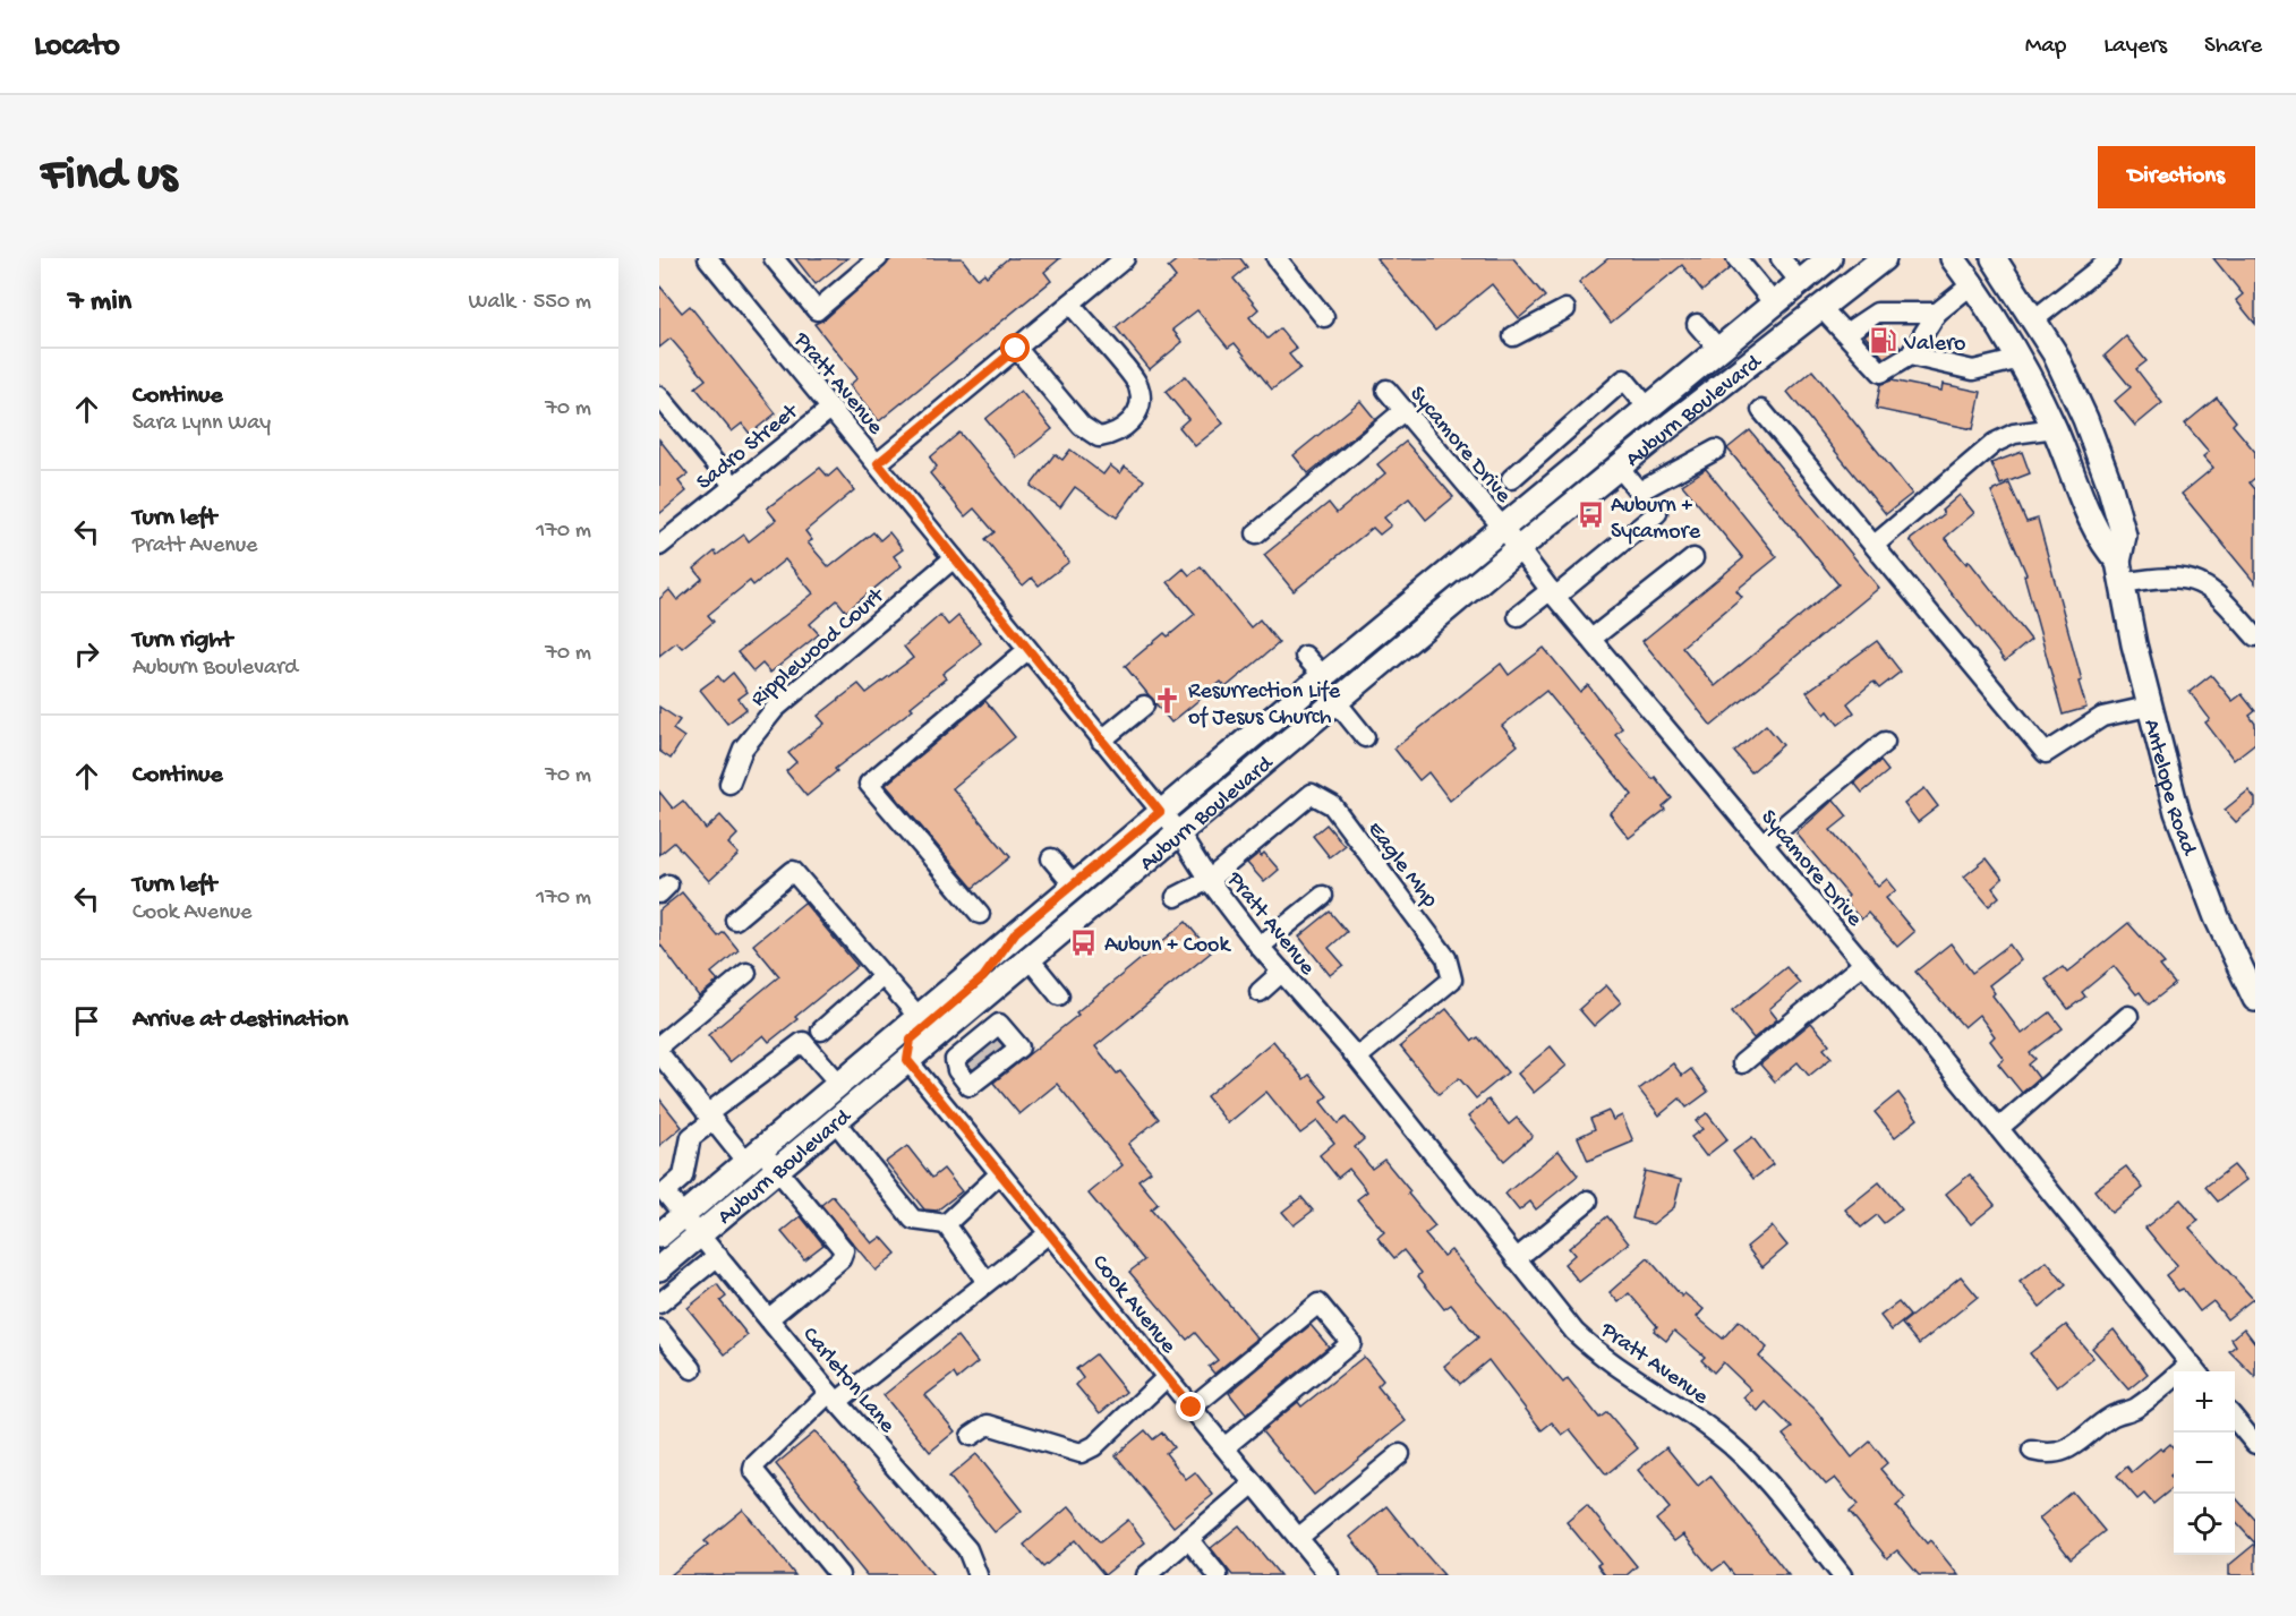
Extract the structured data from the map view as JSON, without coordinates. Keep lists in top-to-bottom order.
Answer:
{
  "streets": {
    "main road": ["Auburn Boulevard", "Antelope Road"],
    "street": [
      "Pratt Avenue",
      "Sycamore Drive",
      "Sadro Street",
      "Ripplewood Court",
      "Eagle Mhp",
      "Cook Avenue",
      "Carleton Lane"
    ]
  },
  "crossings": [
    ["Pratt Avenue", "Auburn Boulevard"],
    ["Pratt Avenue", "Sadro Street"],
    ["Pratt Avenue", "Ripplewood Court"],
    ["Pratt Avenue", "Eagle Mhp"],
    ["Auburn Boulevard", "Sycamore Drive"],
    ["Auburn Boulevard", "Cook Avenue"],
    ["Auburn Boulevard", "Carleton Lane"]
  ],
  "places": {
    "fuel station": ["Valero"],
    "bus stop": ["Auburn + Sycamore", "Aubun + Cook"],
    "church": ["Resurrection Life of Jesus Church"]
  },
  "page": {
    "header": "Locato",
    "nav": ["Map", "Layers", "Share"],
    "buttons": "Directions",
    "title": "Find us",
    "heading": ["7 min", "Walk · 550 m"],
    "list": [
      ["Continue", "Sara Lynn Way", "70 m"],
      ["Turn left", "Pratt Avenue", "170 m"],
      ["Turn right", "Auburn Boulevard", "70 m"],
      ["Continue", "70 m"],
      ["Turn left", "Cook Avenue", "170 m"],
      "Arrive at destination"
    ],
    "map_buttons": ["+", "−"]
  }
}
